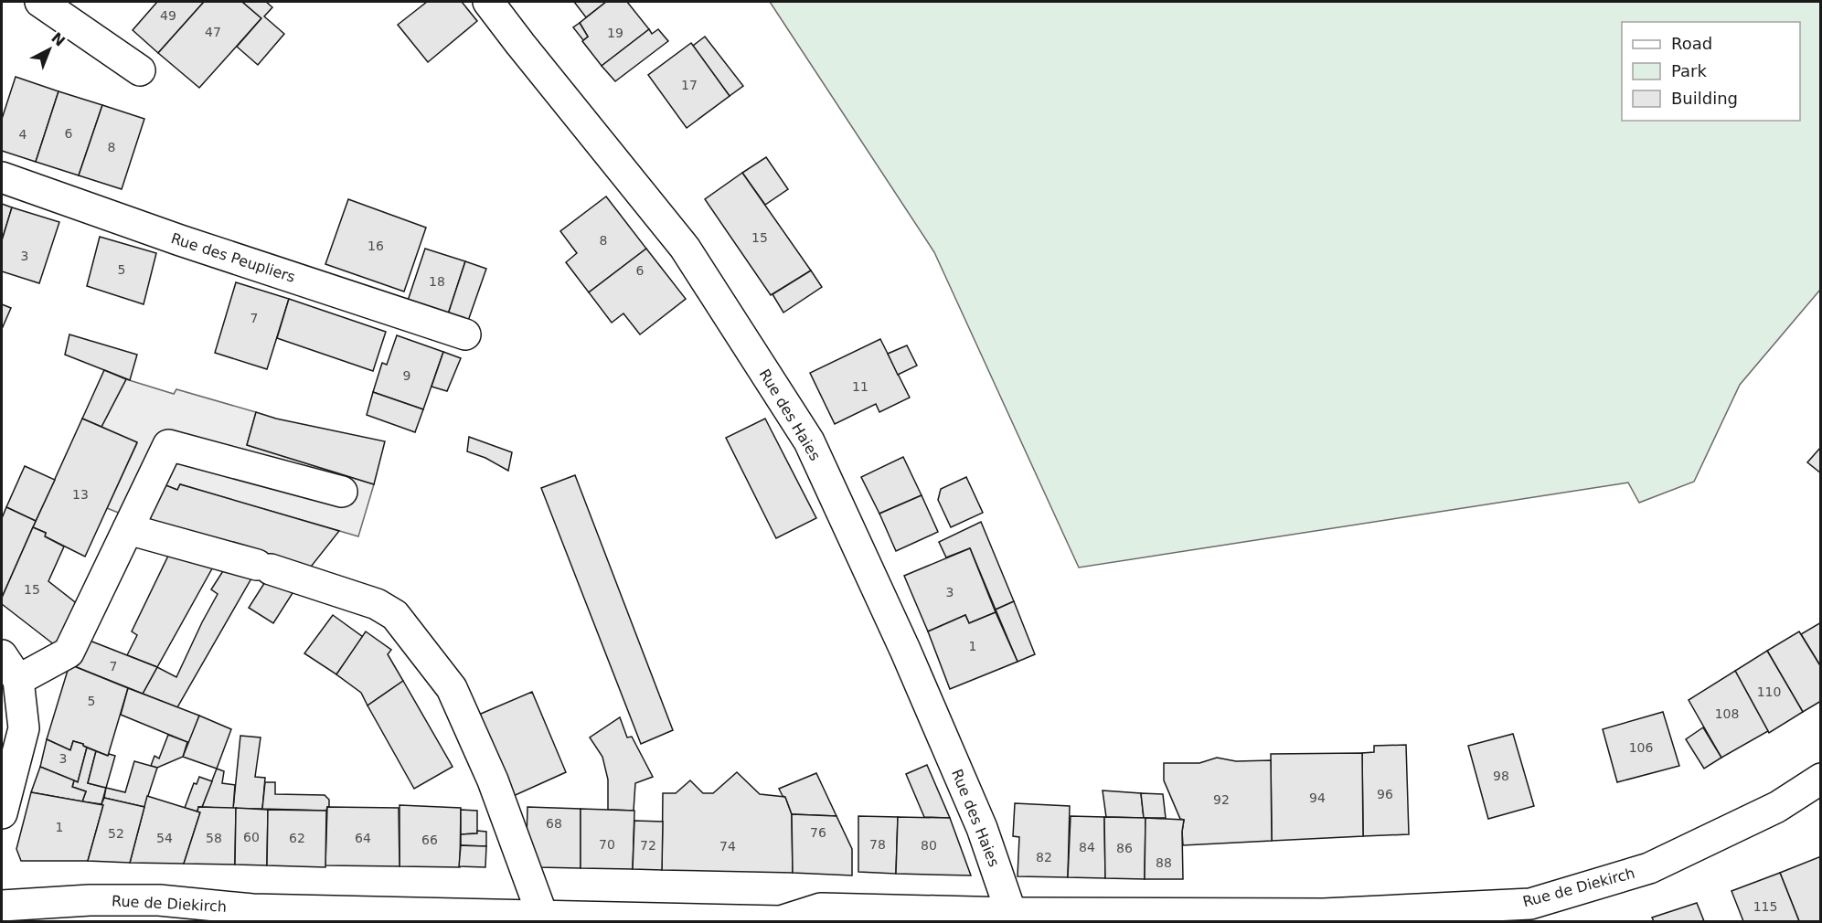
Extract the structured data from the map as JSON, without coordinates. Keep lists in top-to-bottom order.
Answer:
{
  "streets": {
    "street": ["Rue des Peupliers", "Rue des Haies", "Rue de Diekirch"]
  },
  "crossings": [
    ["Rue des Haies", "Rue de Diekirch"]
  ],
  "house_numbers": [
    "49",
    "47",
    "19",
    "17",
    "6",
    "4",
    "8",
    "15",
    "8",
    "16",
    "3",
    "5",
    "6",
    "18",
    "7",
    "9",
    "11",
    "13",
    "15",
    "3",
    "1",
    "7",
    "110",
    "5",
    "108",
    "106",
    "3",
    "98",
    "96",
    "94",
    "92",
    "68",
    "1",
    "76",
    "52",
    "60",
    "54",
    "58",
    "62",
    "64",
    "66",
    "70",
    "78",
    "72",
    "80",
    "74",
    "84",
    "86",
    "82",
    "88",
    "115"
  ],
  "legend": ["Road", "Park", "Building"],
  "north": "top right"
}
